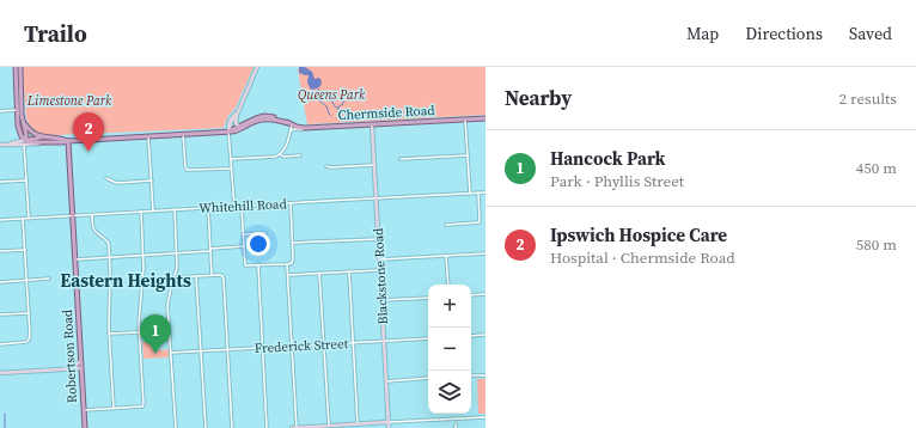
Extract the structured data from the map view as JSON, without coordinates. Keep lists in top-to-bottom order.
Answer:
{
  "streets": {
    "main road": ["Chermside Road", "Blackstone Road", "Robertson Road"],
    "street": ["Whitehill Road", "Frederick Street"]
  },
  "crossings": [
    ["Chermside Road", "Blackstone Road"],
    ["Chermside Road", "Robertson Road"],
    ["Whitehill Road", "Blackstone Road"],
    ["Whitehill Road", "Robertson Road"],
    ["Blackstone Road", "Frederick Street"]
  ],
  "districts": ["Eastern Heights"],
  "parks": ["Queens Park", "Limestone Park"],
  "page": {
    "header": "Trailo",
    "nav": ["Map", "Directions", "Saved"],
    "heading": ["Nearby", "2 results"],
    "pins": ["2", "1"],
    "list": [
      {
        "mark": "1",
        "name": "Hancock Park",
        "note": "Park · Phyllis Street",
        "value": "450 m"
      },
      {
        "mark": "2",
        "name": "Ipswich Hospice Care",
        "note": "Hospital · Chermside Road",
        "value": "580 m"
      }
    ],
    "map_buttons": ["+", "−"]
  }
}
